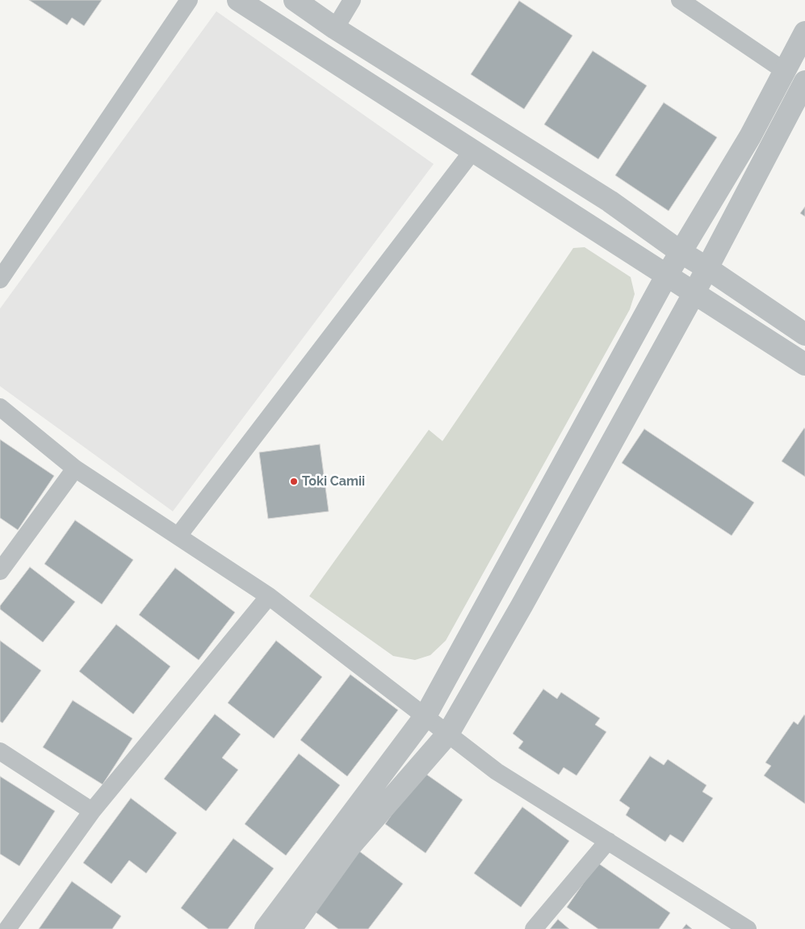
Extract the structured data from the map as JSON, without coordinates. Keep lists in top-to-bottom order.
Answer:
{
  "places": ["Toki Camii"]
}
